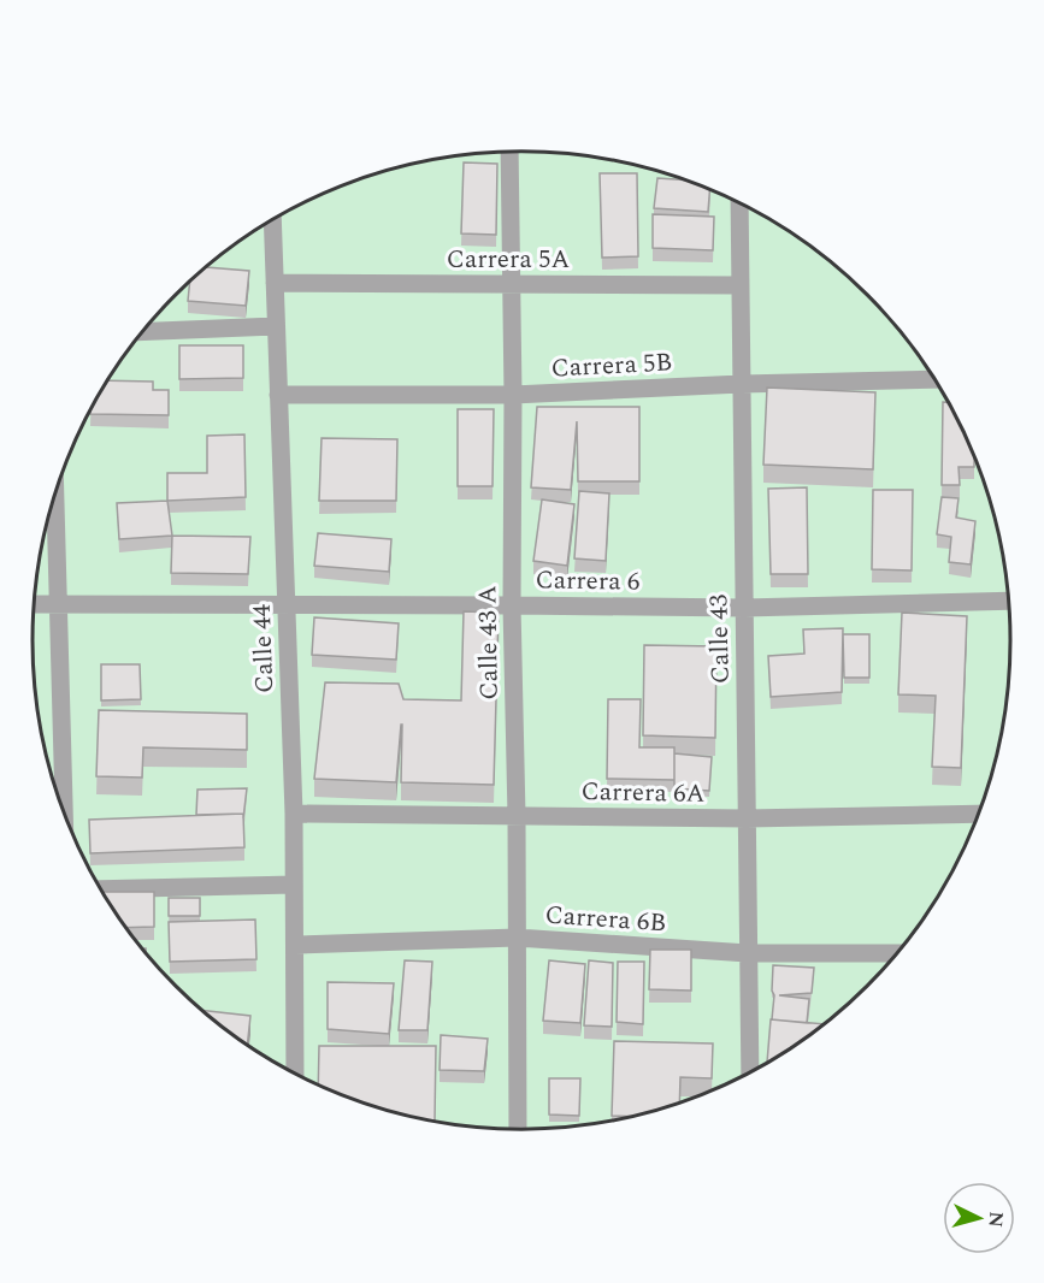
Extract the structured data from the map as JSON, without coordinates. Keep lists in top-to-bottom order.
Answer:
{
  "streets": {
    "street": [
      "Carrera 5A",
      "Carrera 5B",
      "Carrera 6",
      "Calle 43",
      "Calle 43 A",
      "Calle 44",
      "Carrera 6A",
      "Carrera 6B"
    ]
  },
  "crossings": [
    ["Carrera 5A", "Calle 43"],
    ["Carrera 5A", "Calle 43 A"],
    ["Carrera 5A", "Calle 44"],
    ["Carrera 5B", "Calle 43"],
    ["Carrera 5B", "Calle 43 A"],
    ["Carrera 5B", "Calle 44"],
    ["Carrera 6", "Calle 43"],
    ["Carrera 6", "Calle 43 A"],
    ["Carrera 6", "Calle 44"],
    ["Calle 43", "Carrera 6A"],
    ["Calle 43", "Carrera 6B"],
    ["Calle 43 A", "Carrera 6A"],
    ["Calle 43 A", "Carrera 6B"],
    ["Calle 44", "Carrera 6A"],
    ["Calle 44", "Carrera 6B"]
  ],
  "north": "right"
}
